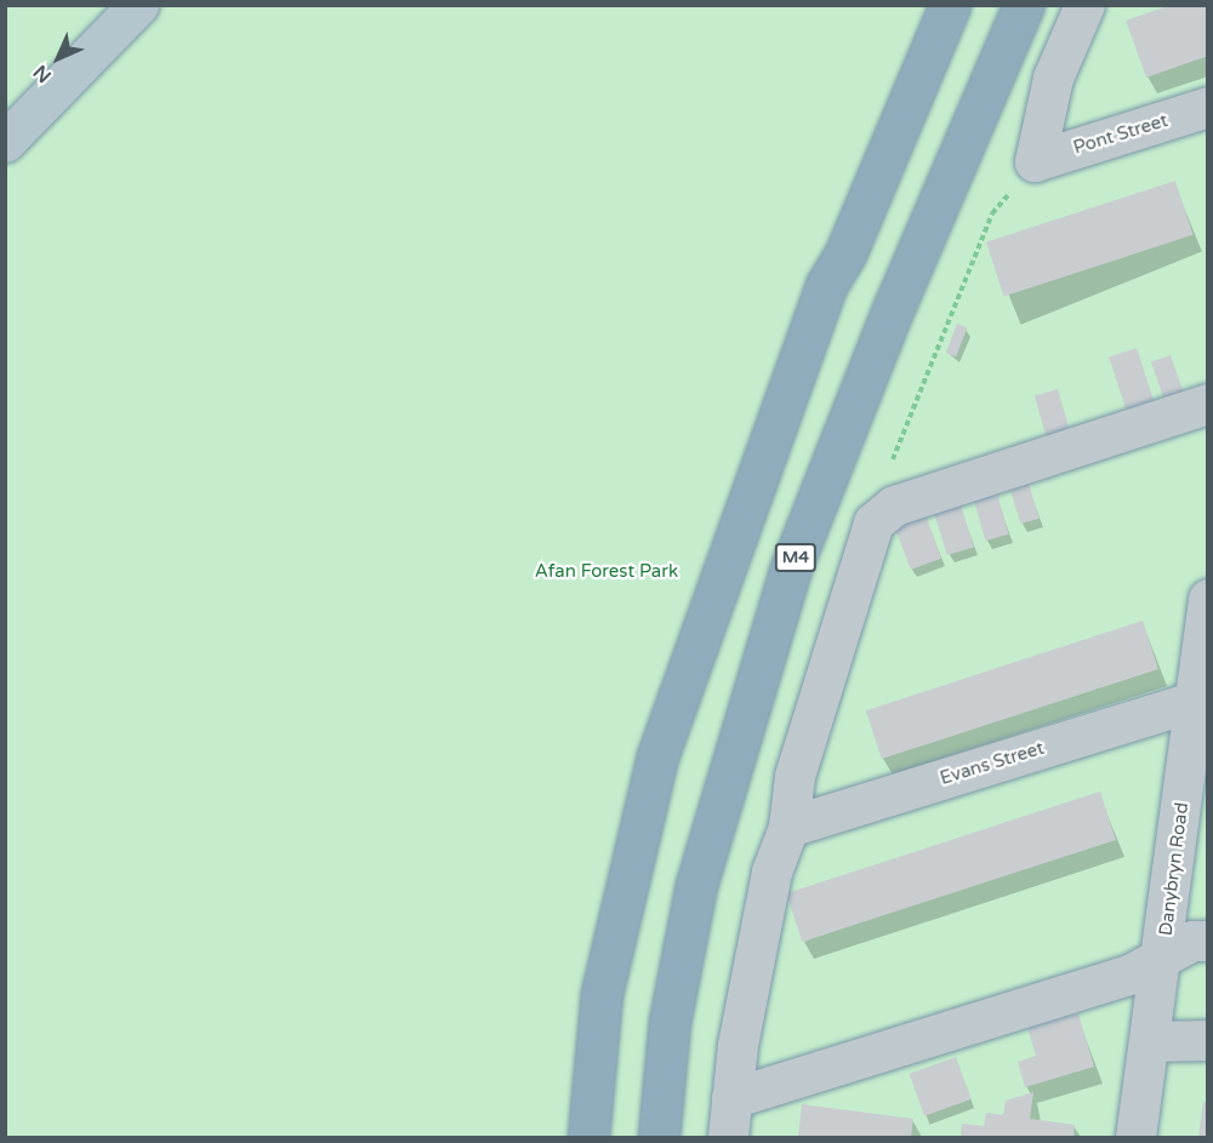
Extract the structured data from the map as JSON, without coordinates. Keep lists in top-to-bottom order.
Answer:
{
  "streets": {
    "highway": ["M4"],
    "street": ["Pont Street", "Evans Street", "Danybryn Road"]
  },
  "crossings": [
    ["Evans Street", "Danybryn Road"]
  ],
  "parks": ["Afan Forest Park"],
  "north": "bottom left"
}
